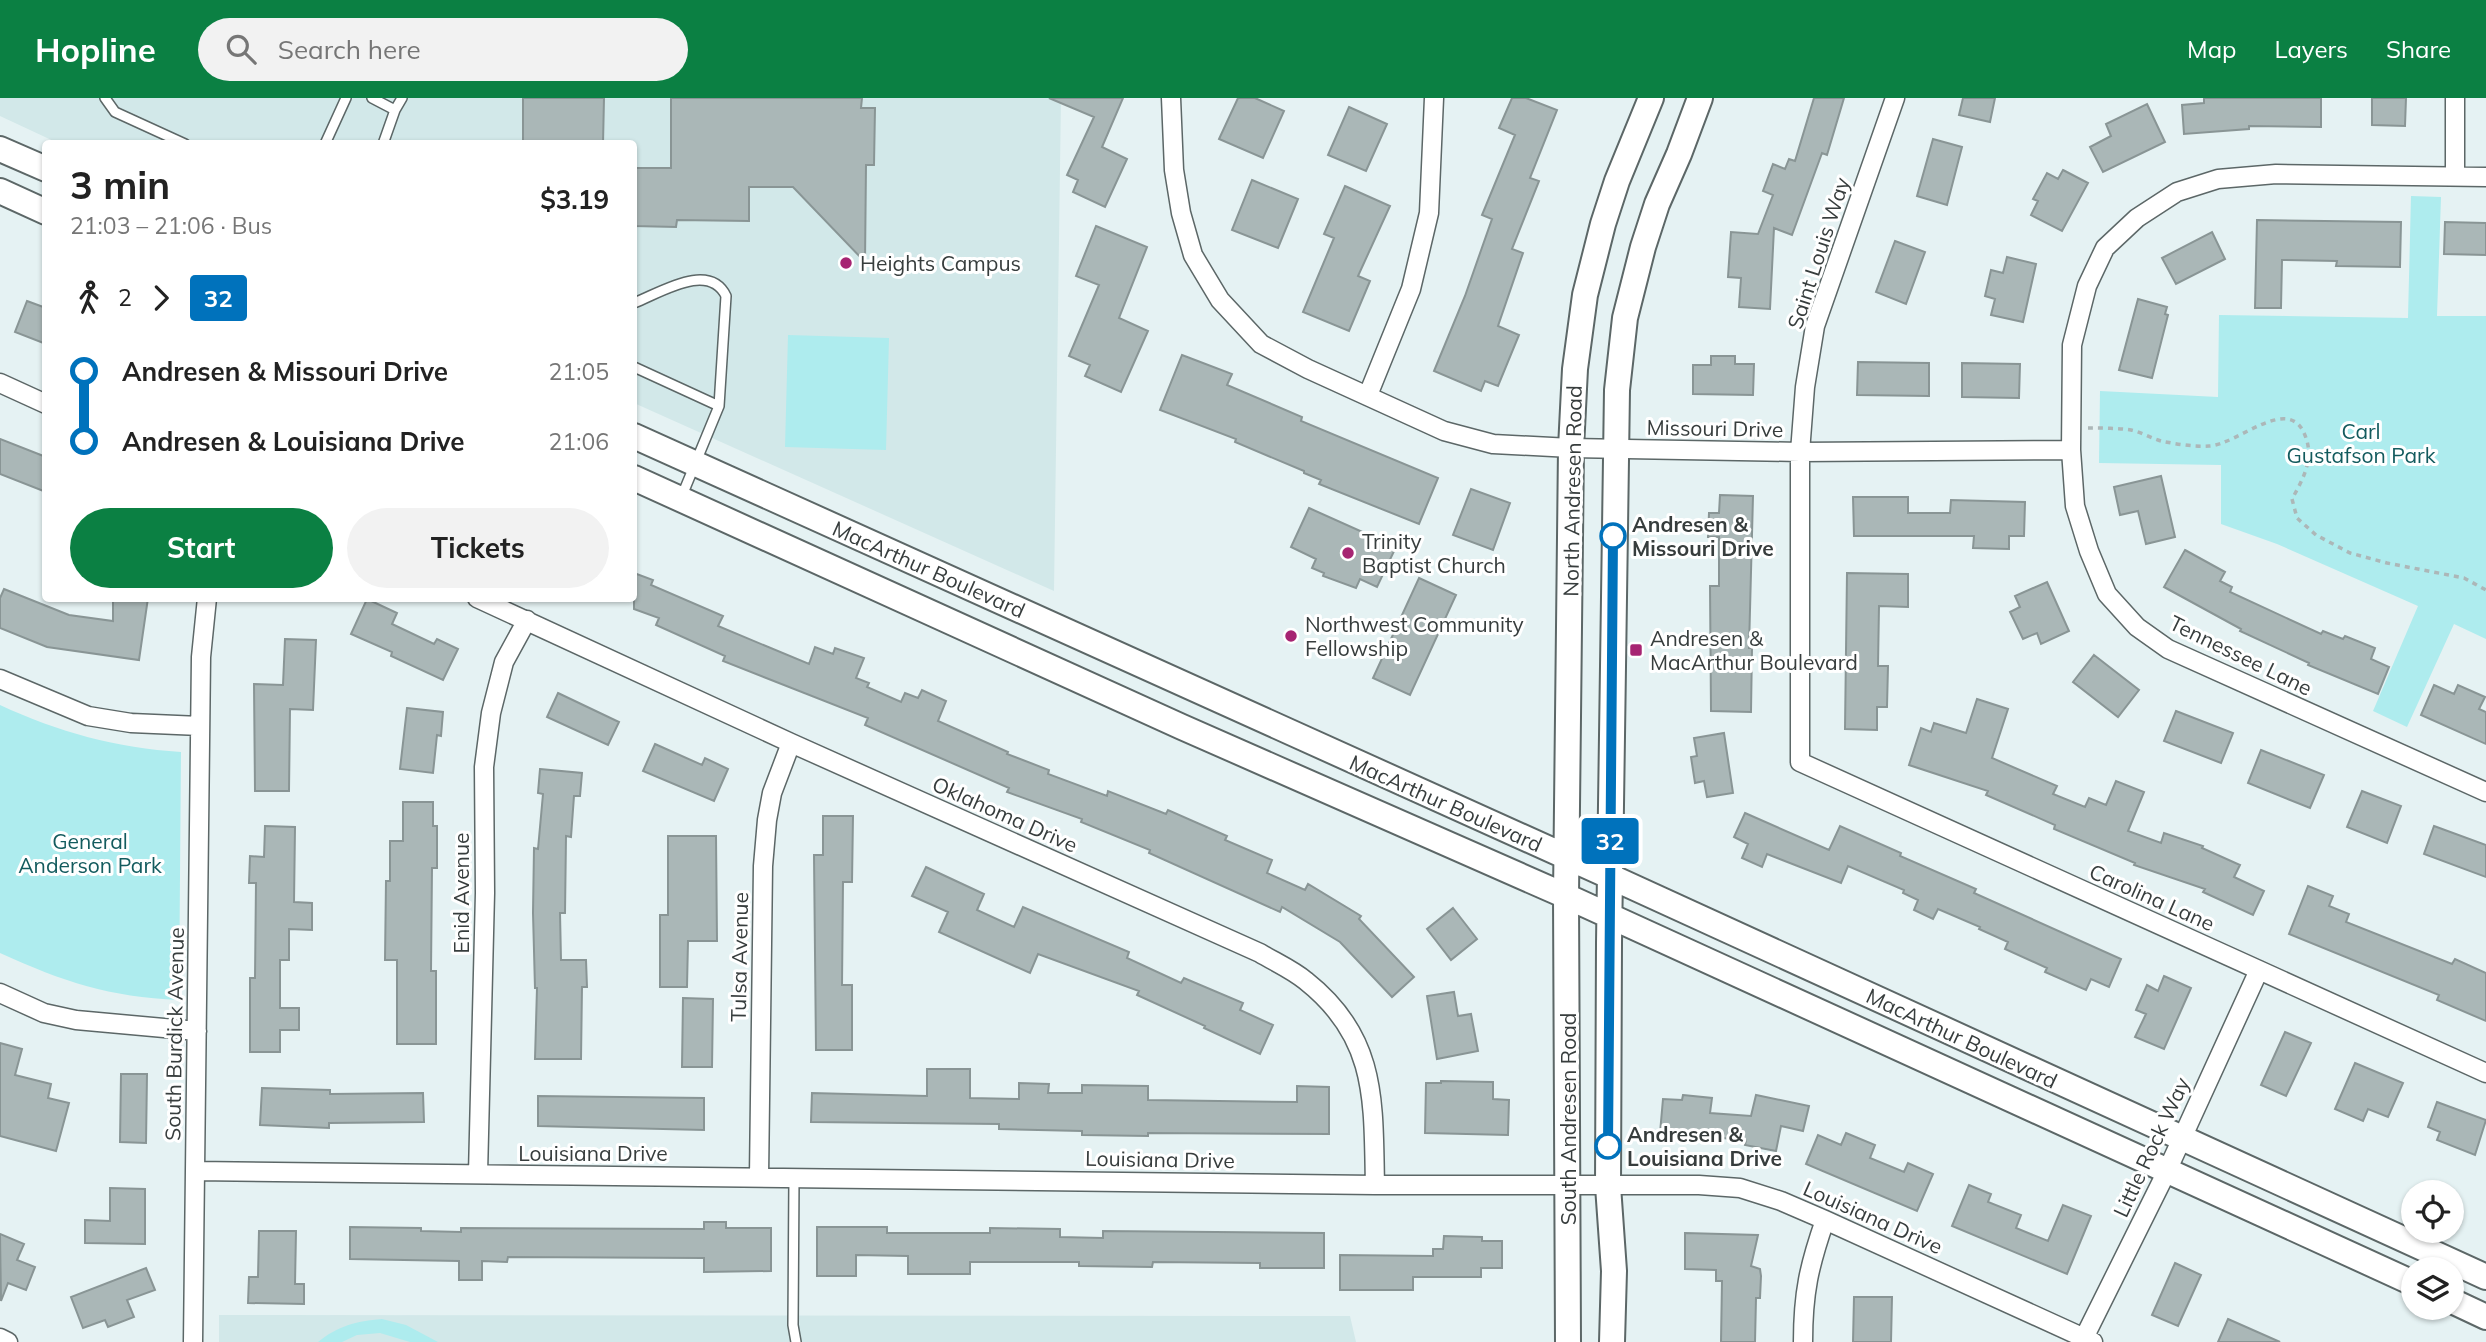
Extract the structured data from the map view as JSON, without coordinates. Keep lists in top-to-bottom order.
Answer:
{
  "streets": {
    "street": [
      "Saint Louis Way",
      "Missouri Drive",
      "North Andresen Road",
      "MacArthur Boulevard",
      "Tennessee Lane",
      "Oklahoma Drive",
      "Enid Avenue",
      "Carolina Lane",
      "Tulsa Avenue",
      "South Burdick Avenue",
      "South Andresen Road",
      "Little Rock Way",
      "Louisiana Drive"
    ]
  },
  "crossings": [
    ["Saint Louis Way", "Missouri Drive"],
    ["Saint Louis Way", "Carolina Lane"],
    ["Missouri Drive", "North Andresen Road"],
    ["Missouri Drive", "Tennessee Lane"],
    ["North Andresen Road", "MacArthur Boulevard"],
    ["North Andresen Road", "South Andresen Road"],
    ["MacArthur Boulevard", "South Andresen Road"],
    ["MacArthur Boulevard", "Little Rock Way"],
    ["Oklahoma Drive", "Enid Avenue"],
    ["Oklahoma Drive", "Tulsa Avenue"],
    ["Oklahoma Drive", "Louisiana Drive"],
    ["Enid Avenue", "Louisiana Drive"],
    ["Carolina Lane", "Little Rock Way"],
    ["Tulsa Avenue", "Louisiana Drive"],
    ["South Burdick Avenue", "Louisiana Drive"],
    ["South Andresen Road", "Louisiana Drive"],
    ["Little Rock Way", "Louisiana Drive"]
  ],
  "parks": ["Carl Gustafson Park", "General Anderson Park"],
  "places": {
    "other": [
      "Heights Campus",
      "Andresen & Missouri Drive",
      "Trinity Baptist Church",
      "Northwest Community Fellowship",
      "Andresen & Louisiana Drive"
    ],
    "transit": ["Andresen & MacArthur Boulevard"]
  },
  "lines": ["bus line 32"],
  "page": {
    "header": "Hopline",
    "search": "Search here",
    "nav": ["Map", "Layers", "Share"],
    "on_map": "32",
    "heading": ["3 min", "21:03 – 21:06 · Bus", "$3.19"],
    "legs": ["2", "32"],
    "list": [
      {
        "name": "Andresen & Missouri Drive",
        "value": "21:05"
      },
      {
        "name": "Andresen & Louisiana Drive",
        "value": "21:06"
      }
    ],
    "buttons": ["Start", "Tickets"]
  }
}
